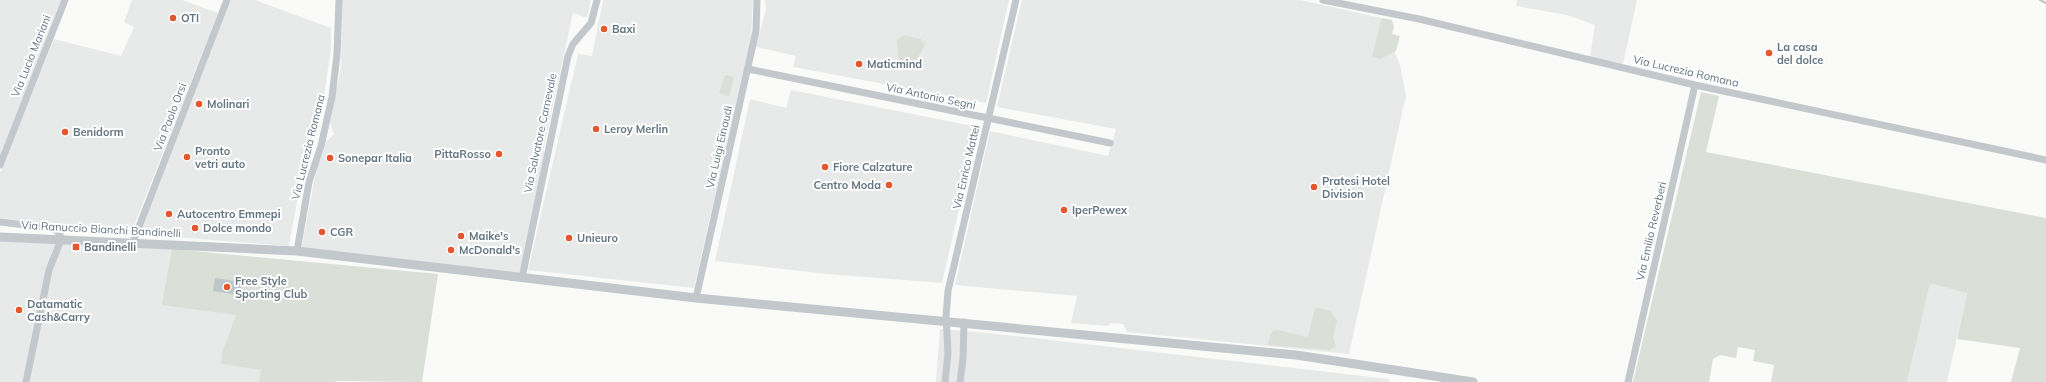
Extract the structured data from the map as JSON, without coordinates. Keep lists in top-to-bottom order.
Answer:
{
  "streets": {
    "street": [
      "Via Lucio Mariani",
      "Via Lucrezia Romana",
      "Via Antonio Segni",
      "Via Paolo Orsi",
      "Via Salvatore Carnevale",
      "Via Luigi Einaudi",
      "Via Enrico Mattei",
      "Via Ranuccio Bianchi Bandinelli",
      "Via Emilio Reverberi"
    ]
  },
  "crossings": [
    ["Via Lucrezia Romana", "Via Ranuccio Bianchi Bandinelli"],
    ["Via Lucrezia Romana", "Via Emilio Reverberi"],
    ["Via Antonio Segni", "Via Luigi Einaudi"],
    ["Via Antonio Segni", "Via Enrico Mattei"],
    ["Via Paolo Orsi", "Via Ranuccio Bianchi Bandinelli"],
    ["Via Salvatore Carnevale", "Via Ranuccio Bianchi Bandinelli"],
    ["Via Luigi Einaudi", "Via Ranuccio Bianchi Bandinelli"],
    ["Via Enrico Mattei", "Via Ranuccio Bianchi Bandinelli"]
  ],
  "places": {
    "other": [
      "OTI",
      "Baxi",
      "La casa del dolce",
      "Maticmind",
      "Molinari",
      "Leroy Merlin",
      "Benidorm",
      "PittaRosso",
      "Pronto vetri auto",
      "Sonepar Italia",
      "Fiore Calzature",
      "Centro Moda",
      "Pratesi Hotel Division",
      "IperPewex",
      "Autocentro Emmepi",
      "Dolce mondo",
      "CGR",
      "Maike's",
      "Unieuro",
      "McDonald's",
      "Free Style Sporting Club",
      "Datamatic Cash&Carry"
    ],
    "transit": ["Bandinelli"]
  }
}
